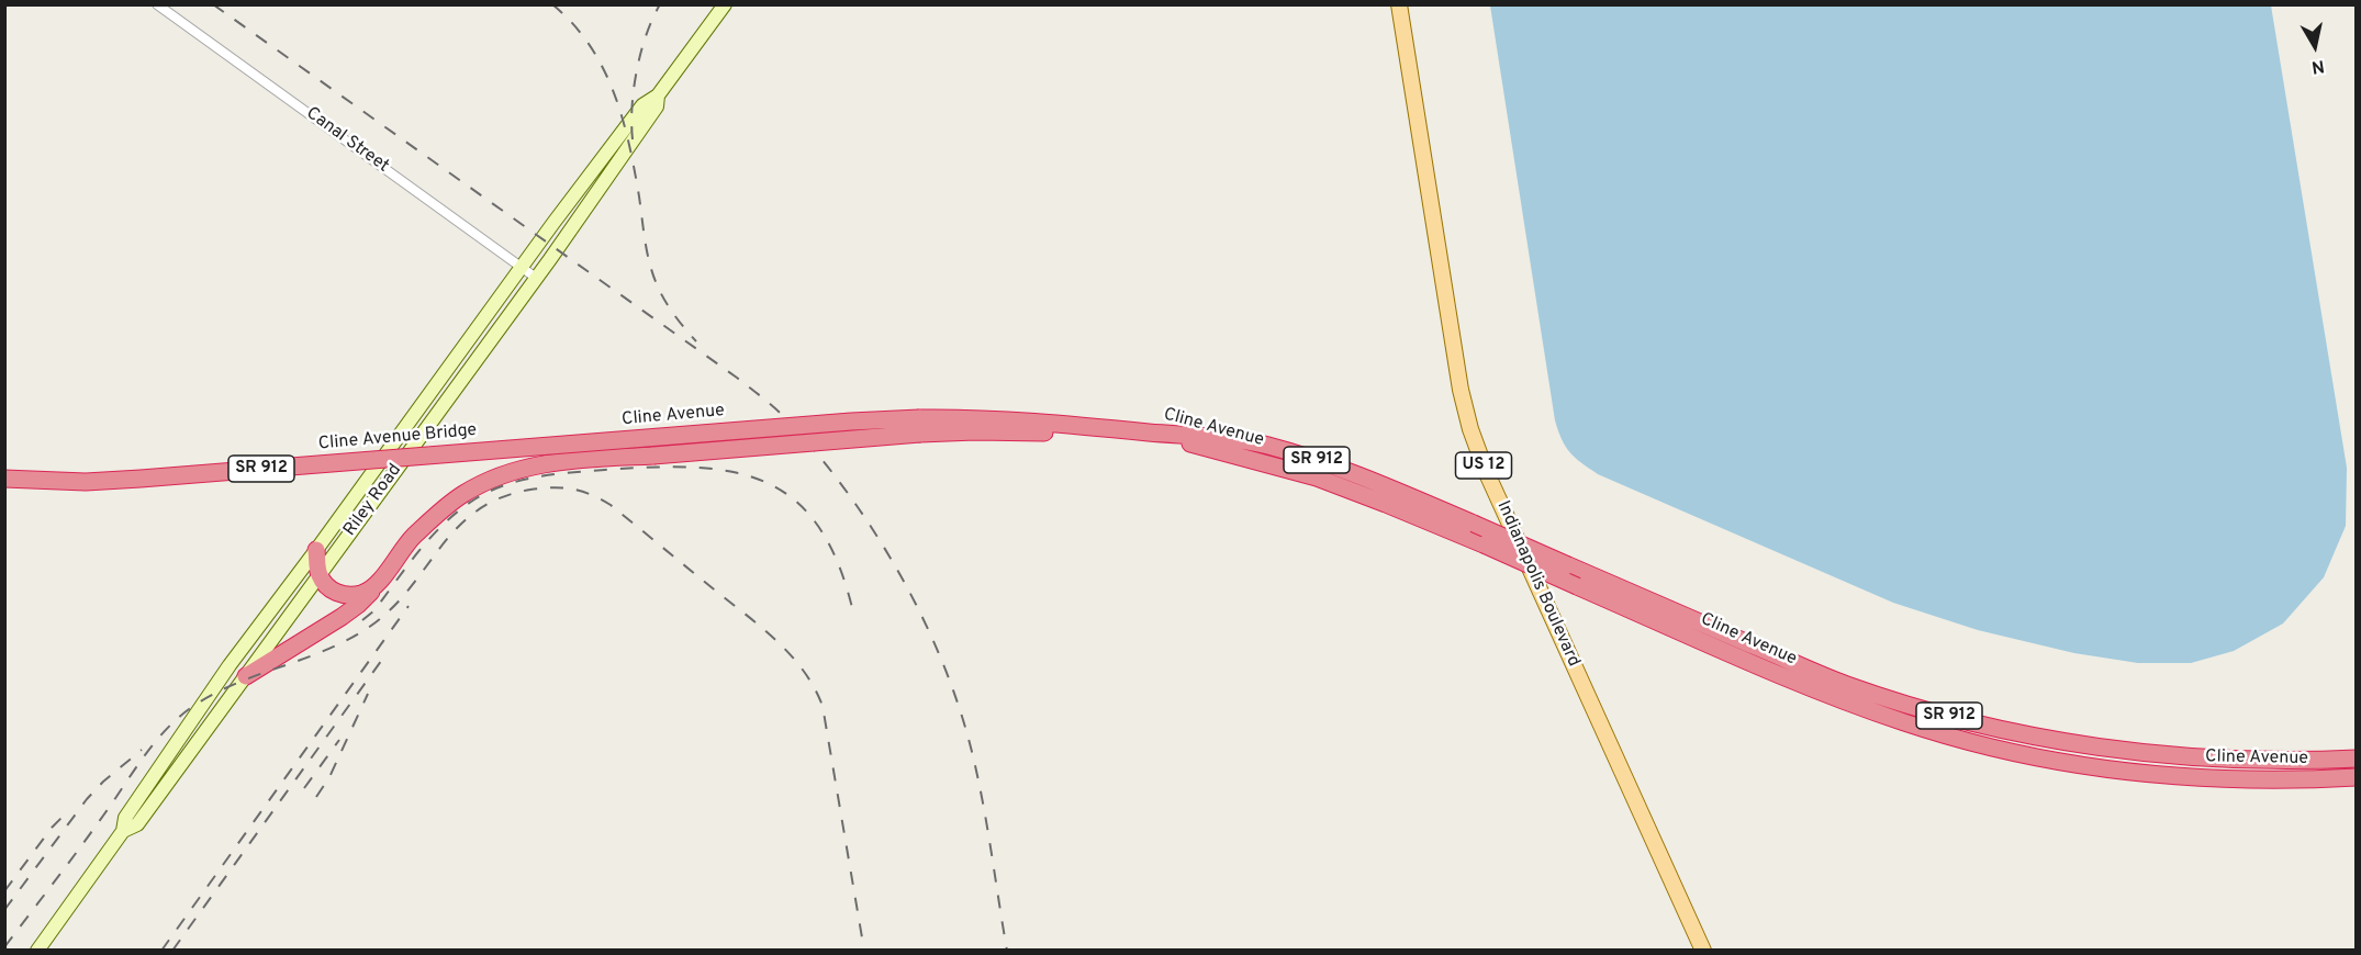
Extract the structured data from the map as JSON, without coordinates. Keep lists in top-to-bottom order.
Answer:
{
  "streets": {
    "highway": ["Cline Avenue", "Cline Avenue Bridge", "SR 912"],
    "main road": ["US 12", "Riley Road", "Indianapolis Boulevard"],
    "street": ["Canal Street"]
  },
  "crossings": [
    ["Canal Street", "Riley Road"],
    ["Cline Avenue", "Cline Avenue Bridge"]
  ],
  "north": "bottom"
}
